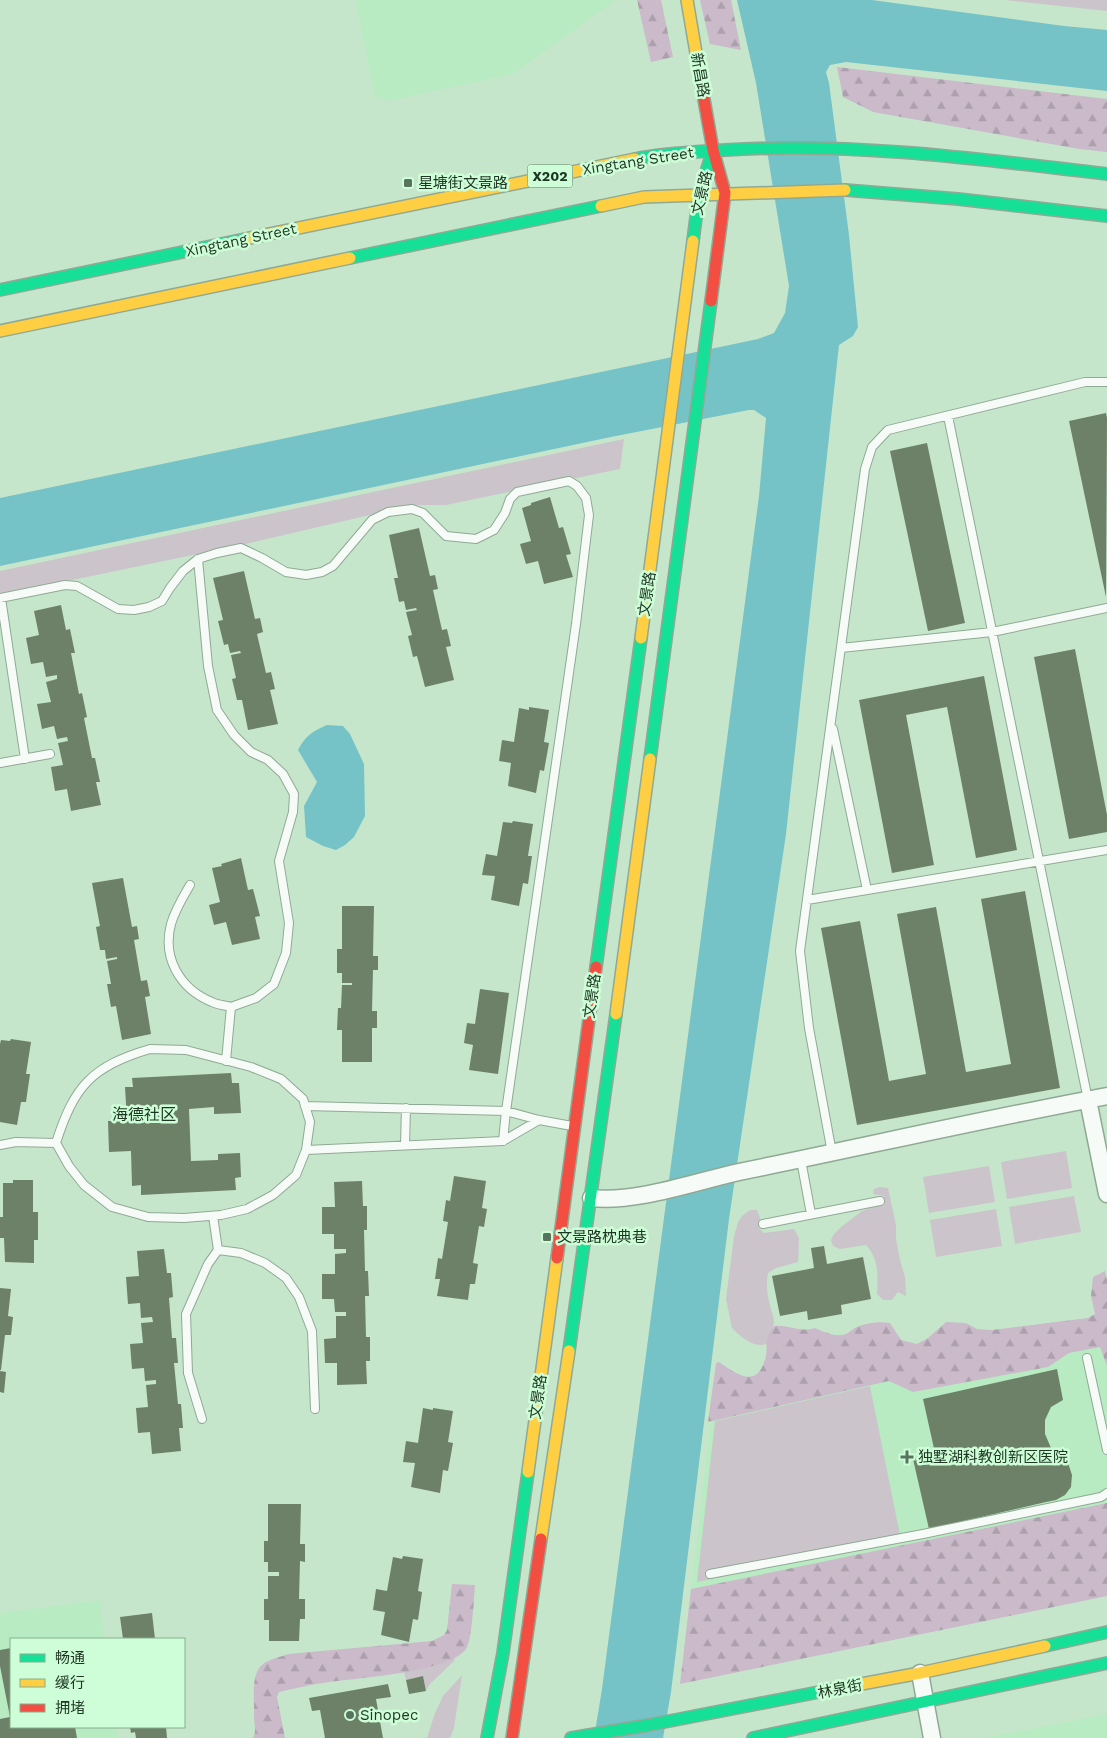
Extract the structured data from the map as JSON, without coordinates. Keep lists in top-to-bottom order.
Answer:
{
  "streets": {
    "main road": [
      "新昌路",
      "Xingtang Street",
      "X202",
      "文景路",
      "林泉街"
    ]
  },
  "crossings": [
    ["新昌路", "Xingtang Street"],
    ["新昌路", "文景路"],
    ["Xingtang Street", "文景路"]
  ],
  "districts": ["海德社区"],
  "places": {
    "transit": ["星塘街文景路", "文景路枕典巷"],
    "health": ["独墅湖科教创新区医院"],
    "other": ["Sinopec"]
  },
  "legend": ["畅通", "缓行", "拥堵"]
}
